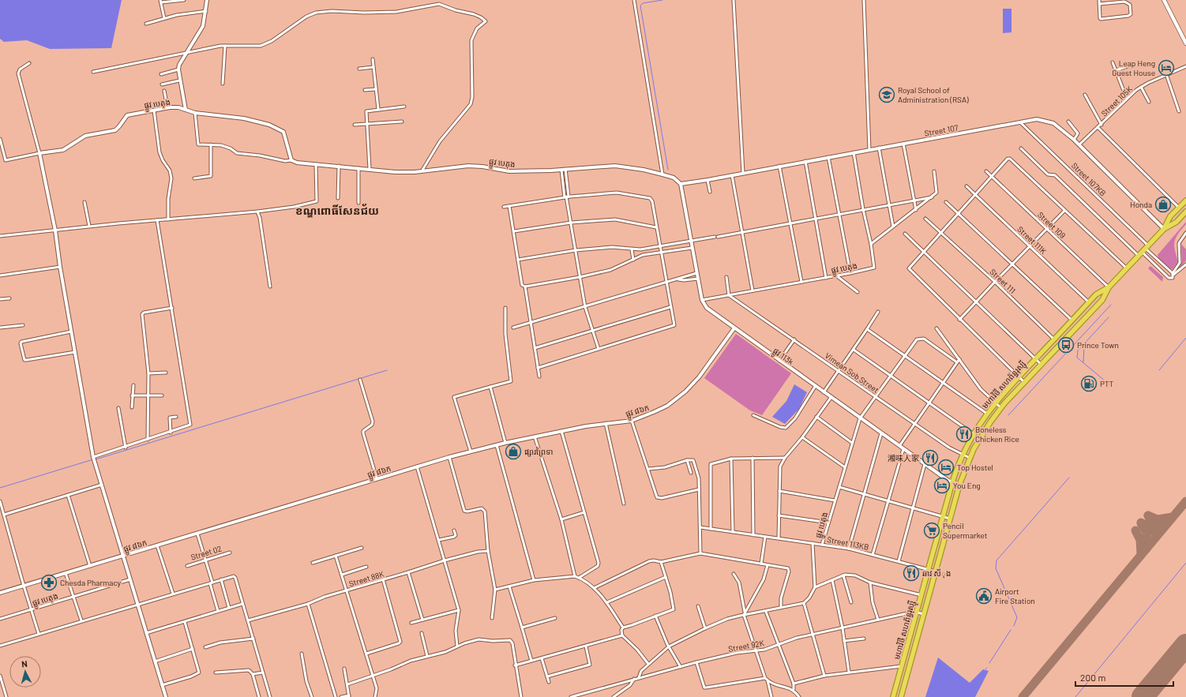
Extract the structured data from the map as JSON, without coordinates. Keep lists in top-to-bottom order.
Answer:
{
  "streets": {
    "highway": ["មហាវិថី សហព័ន្ធរុស្ស៊ី"],
    "street": [
      "Street 105K",
      "ផ្លូវ បេតុង",
      "Street 107",
      "Street 107KB",
      "Street 109",
      "Street 111K",
      "Street 111",
      "ផ្លូវ 113k",
      "Vimean Sob Street",
      "ផ្លូវ ៨៦ក",
      "Street 113KB",
      "Street 02",
      "Street 88K",
      "Street 92K"
    ]
  },
  "crossings": [
    ["Street 105K", "Street 107"],
    ["ផ្លូវ បេតុង", "Street 107"],
    ["ផ្លូវ បេតុង", "ផ្លូវ 113k"],
    ["ផ្លូវ បេតុង", "Vimean Sob Street"],
    ["ផ្លូវ បេតុង", "Street 113KB"],
    ["Street 107", "Street 107KB"],
    ["Street 107", "ផ្លូវ 113k"],
    ["Street 107", "មហាវិថី សហព័ន្ធរុស្ស៊ី"],
    ["Street 107KB", "មហាវិថី សហព័ន្ធរុស្ស៊ី"],
    ["Street 109", "មហាវិថី សហព័ន្ធរុស្ស៊ី"],
    ["Street 111K", "មហាវិថី សហព័ន្ធរុស្ស៊ី"],
    ["Street 111", "មហាវិថី សហព័ន្ធរុស្ស៊ី"],
    ["ផ្លូវ 113k", "មហាវិថី សហព័ន្ធរុស្ស៊ី"],
    ["ផ្លូវ 113k", "ផ្លូវ ៨៦ក"],
    ["Vimean Sob Street", "មហាវិថី សហព័ន្ធរុស្ស៊ី"],
    ["មហាវិថី សហព័ន្ធរុស្ស៊ី", "Street 113KB"],
    ["មហាវិថី សហព័ន្ធរុស្ស៊ី", "Street 92K"]
  ],
  "districts": ["ខណ្ឌពោធិ៍សែនជ័យ"],
  "places": {
    "hotel": ["Leap Heng Guest House", "Top Hostel", "You Eng"],
    "school or university": ["Royal School of Administration (RSA)"],
    "shop": ["Honda", "ផ្សារព្រៃទា"],
    "bus stop": ["Prince Town"],
    "fuel station": ["PTT"],
    "restaurant": ["Boneless Chicken Rice", "湘味人家", "ឆាវ សីុង"],
    "supermarket": ["Pencil Supermarket"],
    "pharmacy": ["Chesda Pharmacy"],
    "public building": ["Airport Fire Station"]
  },
  "scale_bar": "200 m",
  "north": "top"
}
